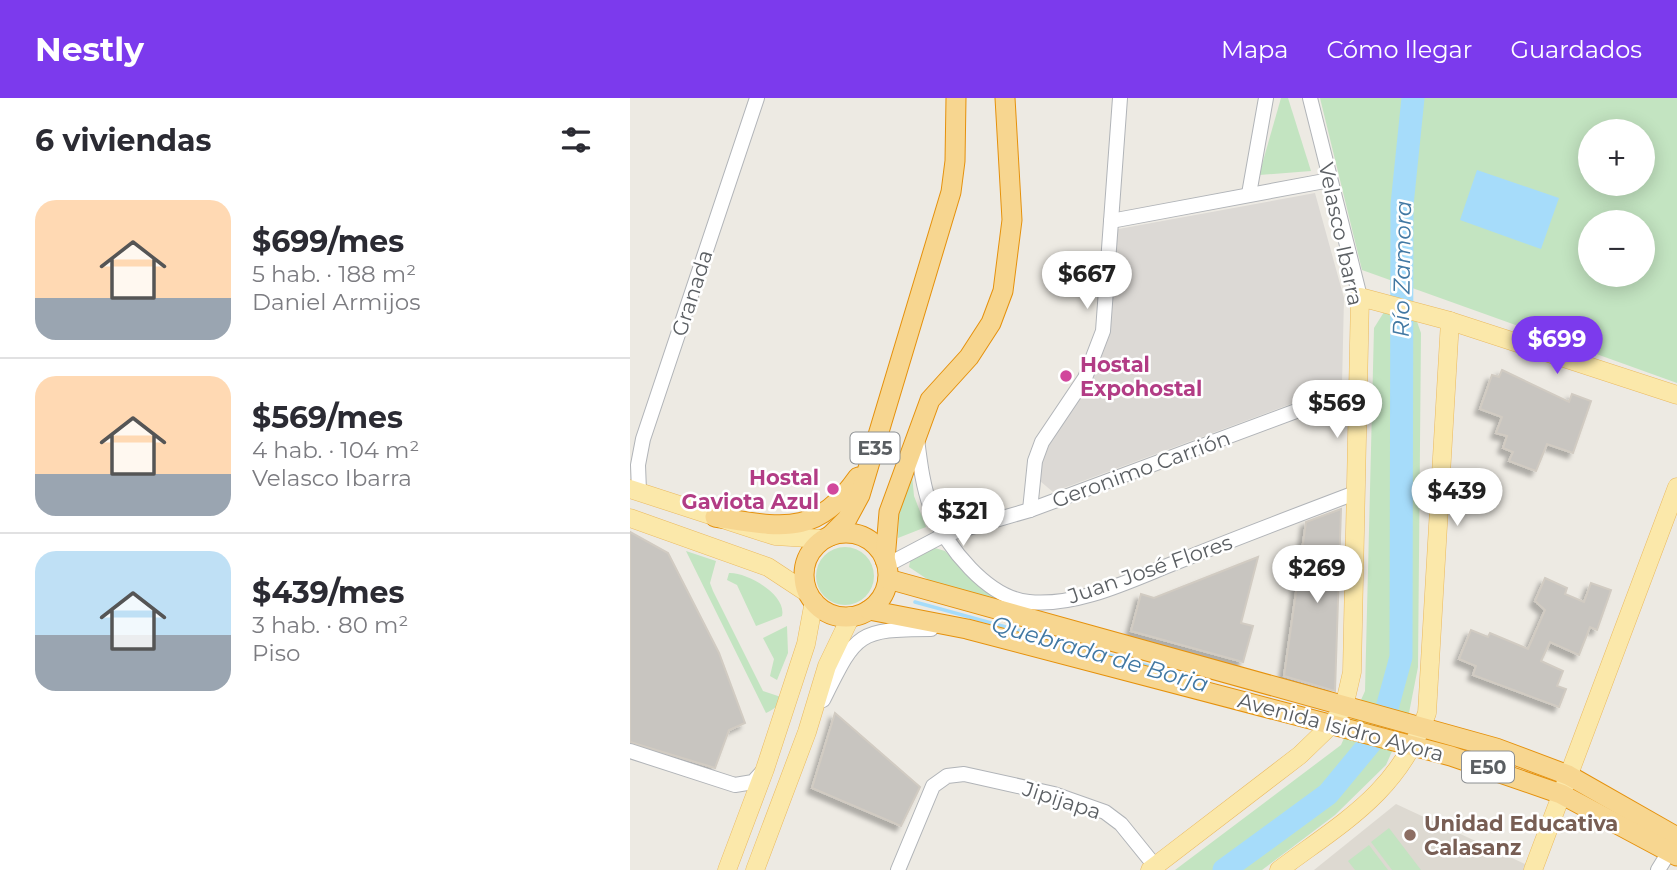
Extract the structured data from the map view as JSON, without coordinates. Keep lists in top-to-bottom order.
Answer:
{
  "streets": {
    "highway": ["E35", "Avenida Isidro Ayora", "E50"],
    "main road": ["Velasco Ibarra"],
    "street": [
      "Granada",
      "Geronimo Carrión",
      "Juan José Flores",
      "Jipijapa"
    ]
  },
  "crossings": [
    ["Velasco Ibarra", "Geronimo Carrión"],
    ["Velasco Ibarra", "Juan José Flores"],
    ["Velasco Ibarra", "Avenida Isidro Ayora"],
    ["E35", "Geronimo Carrión"],
    ["E35", "Juan José Flores"],
    ["E35", "Avenida Isidro Ayora"],
    ["Geronimo Carrión", "Juan José Flores"],
    ["Geronimo Carrión", "Avenida Isidro Ayora"]
  ],
  "water": ["Río Zamora", "Quebrada de Borja"],
  "places": ["Hostal Expohostal", "Hostal Gaviota Azul", "Unidad Educativa Calasanz"],
  "page": {
    "header": "Nestly",
    "nav": ["Mapa", "Cómo llegar", "Guardados"],
    "heading": "6 viviendas",
    "map_buttons": ["+", "−"],
    "list": [
      {
        "name": "$699/mes",
        "note": "5 hab. · 188 m² · Daniel Armijos"
      },
      {
        "name": "$569/mes",
        "note": "4 hab. · 104 m² · Velasco Ibarra"
      },
      {
        "name": "$439/mes",
        "note": "3 hab. · 80 m² · Piso"
      }
    ],
    "price": [
      "$667",
      "$699",
      "$569",
      "$439",
      "$321",
      "$269"
    ]
  }
}
